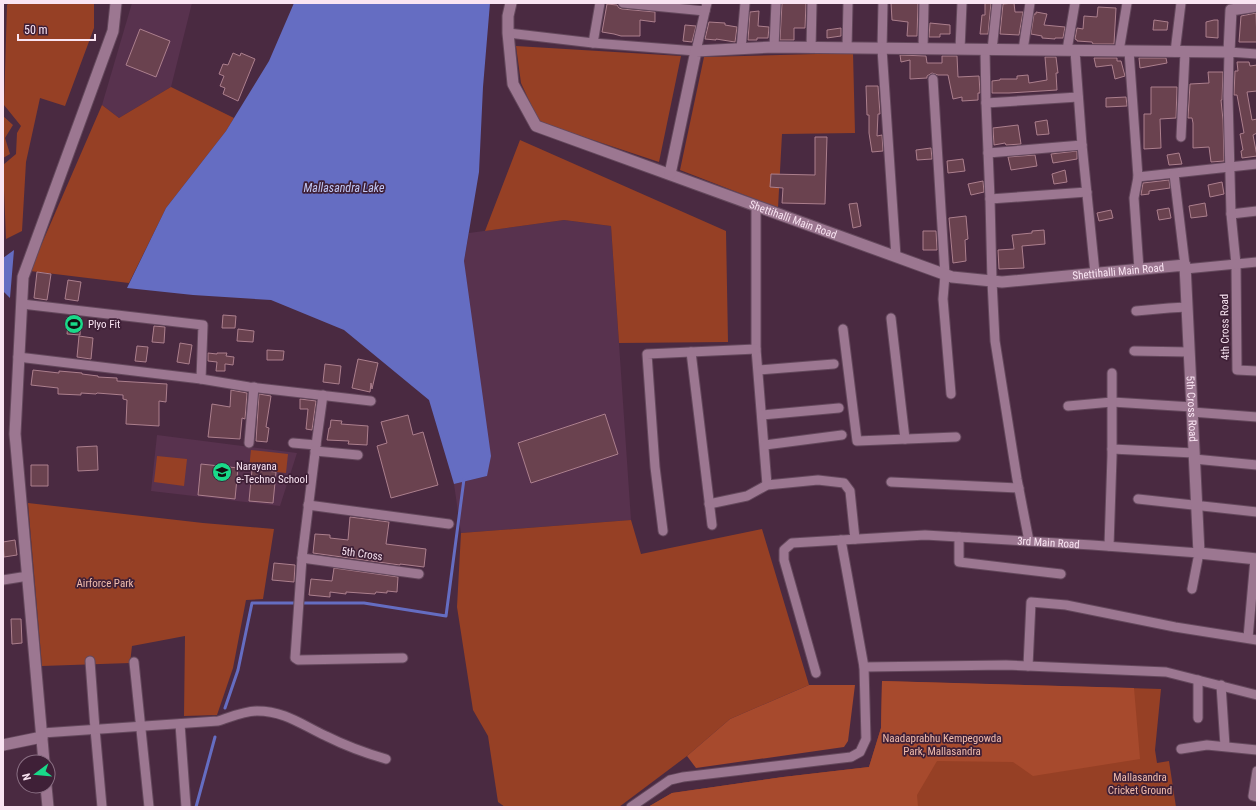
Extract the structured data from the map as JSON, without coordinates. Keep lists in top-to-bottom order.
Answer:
{
  "streets": {
    "street": [
      "Shettihalli Main Road",
      "4th Cross Road",
      "5th Cross Road",
      "3rd Main Road",
      "5th Cross"
    ]
  },
  "crossings": [
    ["Shettihalli Main Road", "5th Cross Road"],
    ["5th Cross Road", "3rd Main Road"]
  ],
  "water": ["Mallasandra Lake"],
  "parks": ["Airforce Park", "Naadaprabhu Kempegowda Park, Mallasandra", "Mallasandra Cricket Ground"],
  "places": {
    "sports": ["Plyo Fit"],
    "school or university": ["Narayana e-Techno School"]
  },
  "scale_bar": "50 m",
  "north": "left"
}
